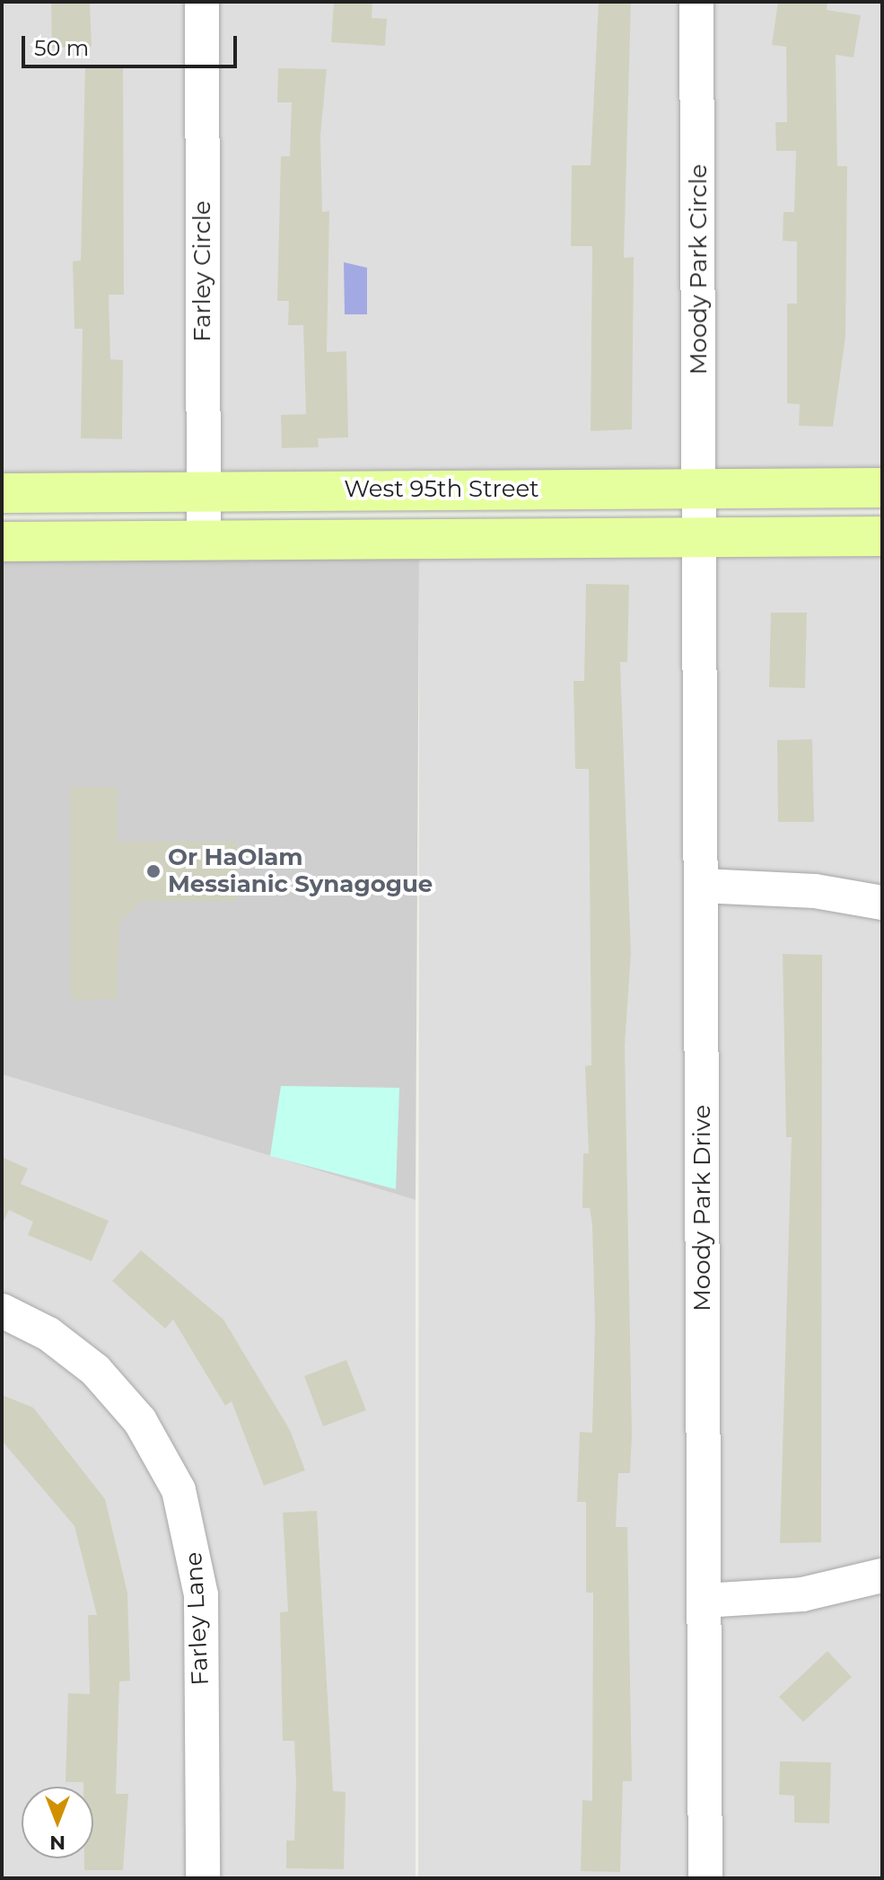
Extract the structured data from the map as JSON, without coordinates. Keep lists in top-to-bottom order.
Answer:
{
  "streets": {
    "main road": ["West 95th Street"],
    "street": [
      "Moody Park Circle",
      "Farley Circle",
      "Moody Park Drive",
      "Farley Lane"
    ]
  },
  "crossings": [
    ["Moody Park Circle", "West 95th Street"],
    ["Moody Park Circle", "Moody Park Drive"],
    ["Farley Circle", "West 95th Street"]
  ],
  "places": ["Or HaOlam Messianic Synagogue"],
  "scale_bar": "50 m",
  "north": "bottom"
}
